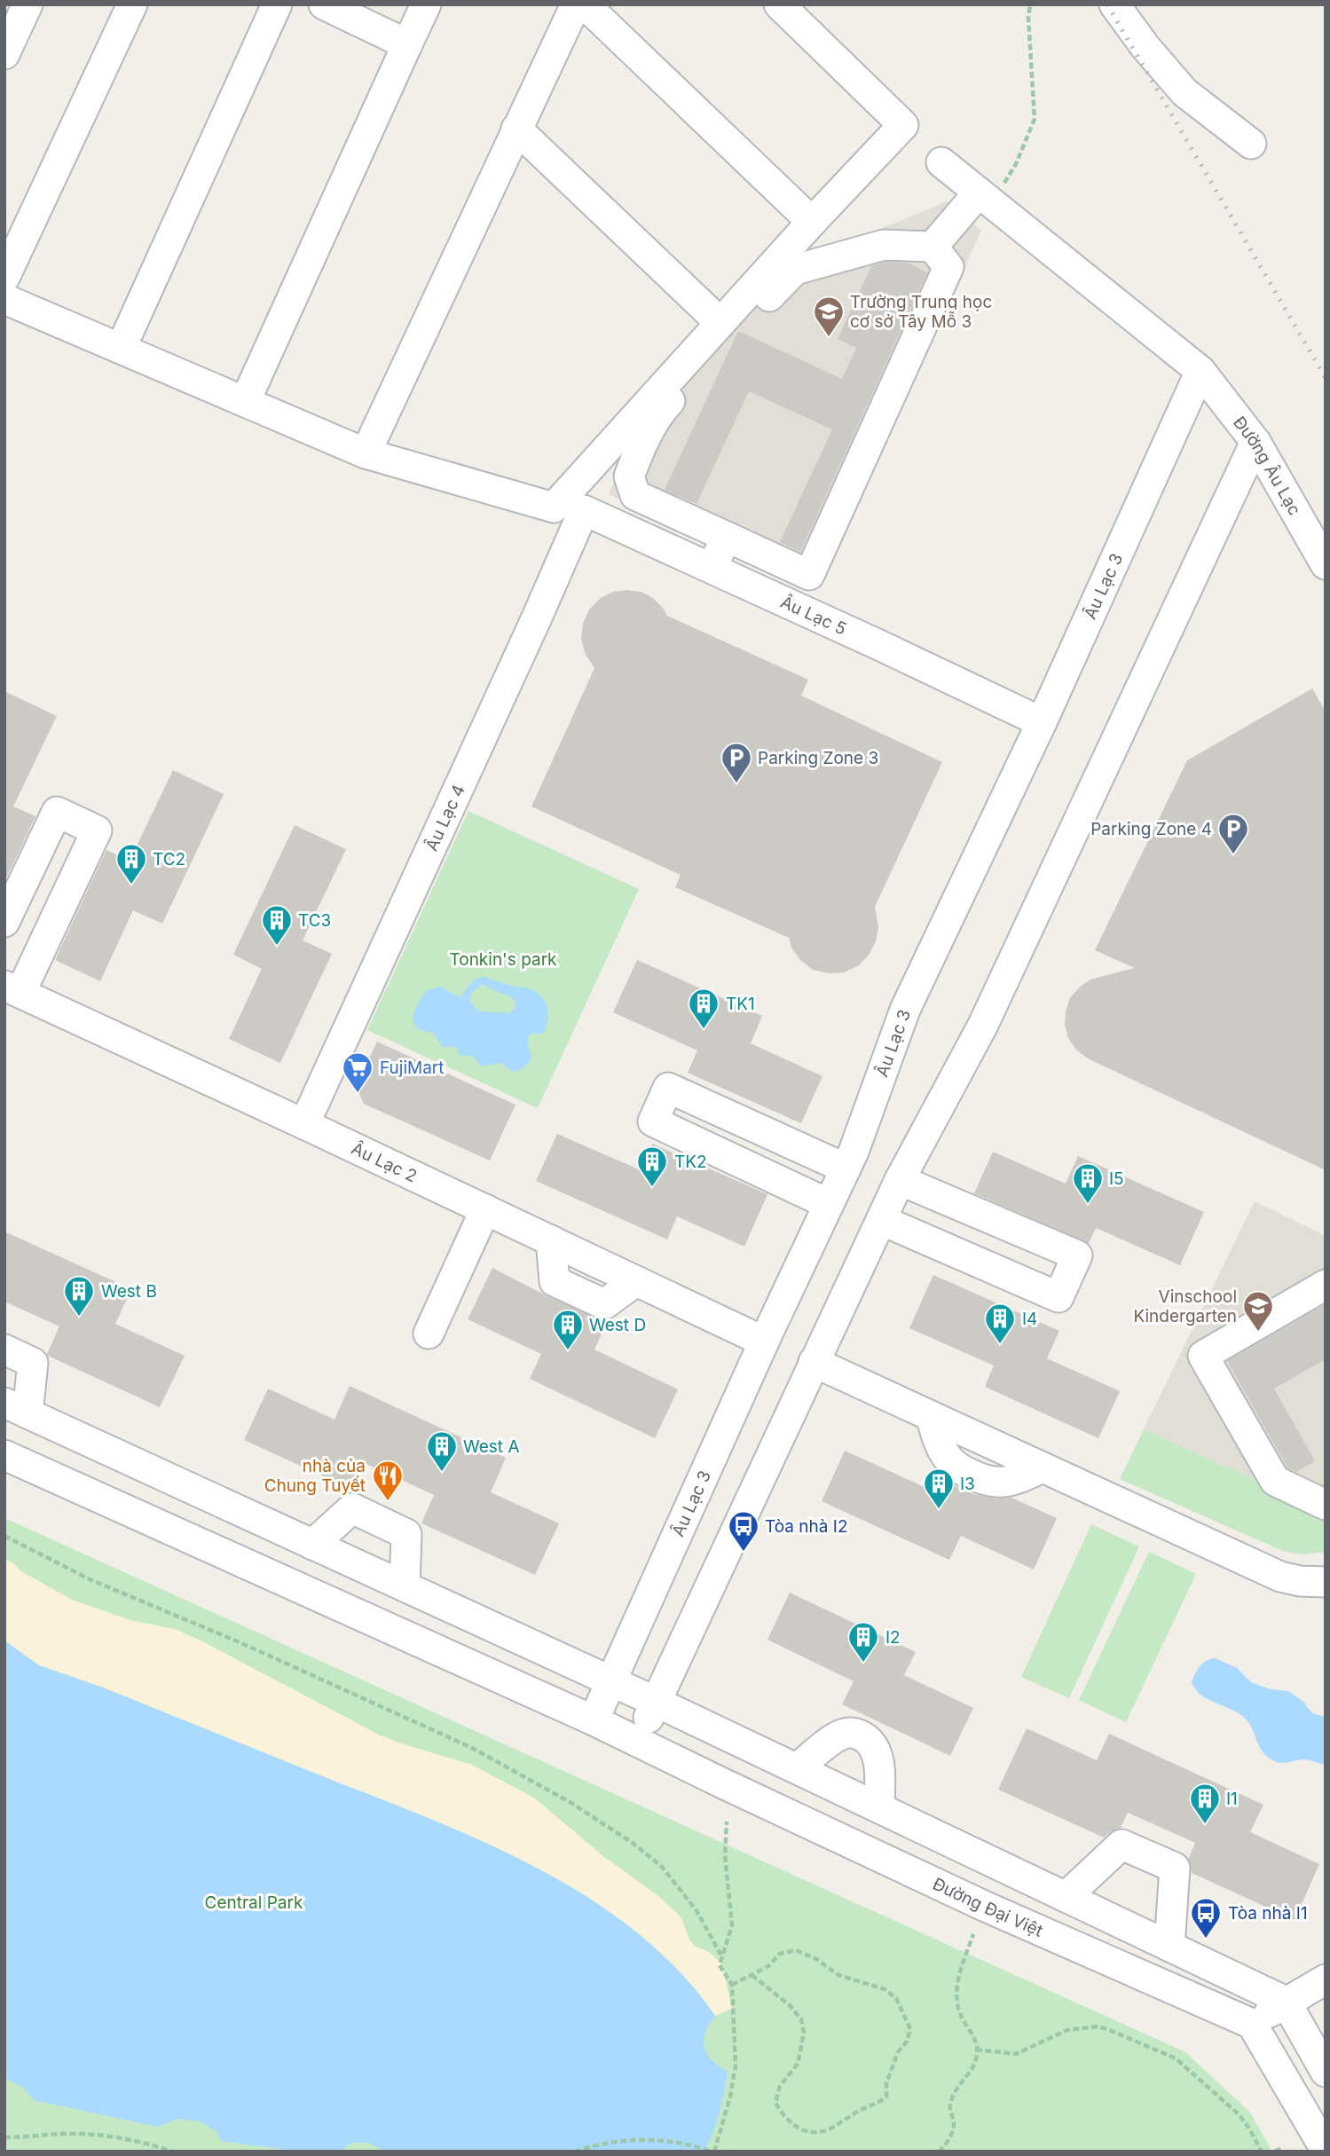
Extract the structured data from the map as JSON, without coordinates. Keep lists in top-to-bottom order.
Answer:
{
  "streets": {
    "street": [
      "Đường Âu Lạc",
      "Âu Lạc 3",
      "Âu Lạc 5",
      "Âu Lạc 4",
      "Âu Lạc 2",
      "Đường Đại Việt"
    ]
  },
  "crossings": [
    ["Đường Âu Lạc", "Âu Lạc 3"],
    ["Âu Lạc 3", "Âu Lạc 5"],
    ["Âu Lạc 3", "Âu Lạc 2"],
    ["Âu Lạc 3", "Đường Đại Việt"],
    ["Âu Lạc 5", "Âu Lạc 4"],
    ["Âu Lạc 4", "Âu Lạc 2"]
  ],
  "parks": ["Tonkin's park", "Central Park"],
  "places": {
    "school or university": ["Trường Trung học cơ sở Tây Mỗ 3", "Vinschool Kindergarten"],
    "parking": ["Parking Zone 3", "Parking Zone 4"],
    "building": [
      "TC2",
      "TC3",
      "TK1",
      "TK2",
      "I5",
      "West B",
      "I4",
      "West D",
      "West A",
      "I3",
      "I2",
      "I1"
    ],
    "supermarket": ["FujiMart"],
    "restaurant": ["nhà của Chung Tuyết"],
    "bus stop": ["Tòa nhà I2", "Tòa nhà I1"]
  }
}
